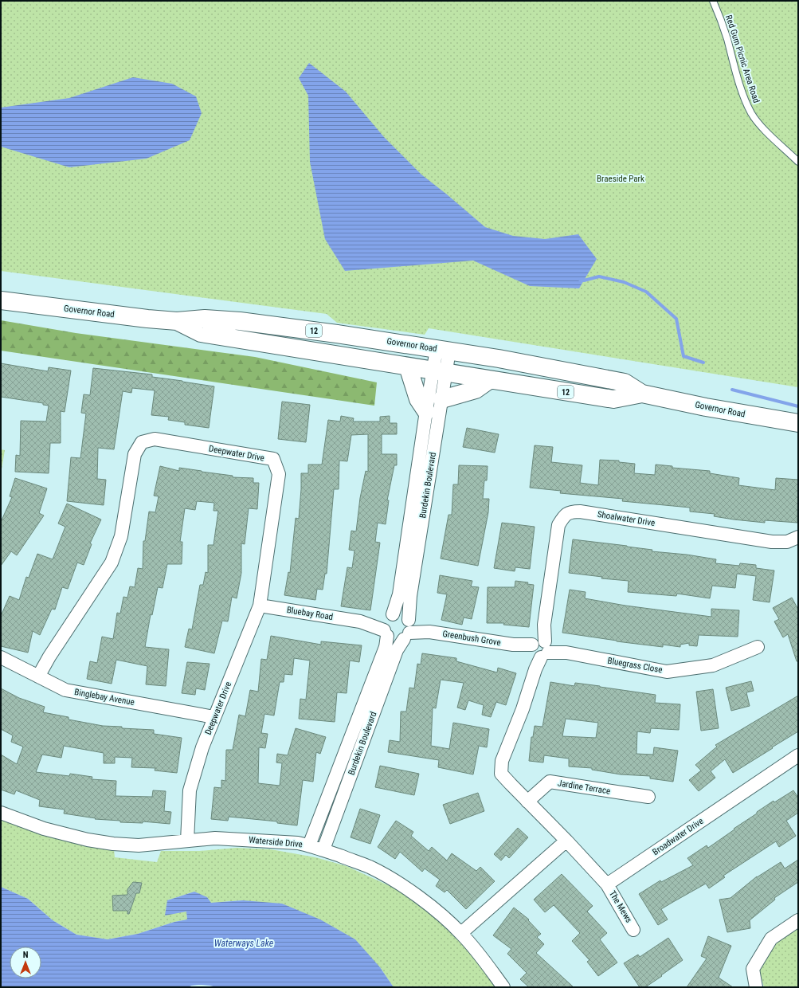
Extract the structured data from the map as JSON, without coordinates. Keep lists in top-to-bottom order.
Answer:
{
  "streets": {
    "main road": ["Governor Road", "12"],
    "street": [
      "Deepwater Drive",
      "Burdekin Boulevard",
      "Shoalwater Drive",
      "Bluebay Road",
      "Greenbush Grove",
      "Bluegrass Close",
      "Binglebay Avenue",
      "Jardine Terrace",
      "Broadwater Drive",
      "Waterside Drive",
      "The Mews"
    ],
    "lane": ["Red Gum Picnic Area Road"]
  },
  "crossings": [
    ["Governor Road", "Burdekin Boulevard"],
    ["Deepwater Drive", "Bluebay Road"],
    ["Deepwater Drive", "Binglebay Avenue"],
    ["Deepwater Drive", "Waterside Drive"],
    ["Burdekin Boulevard", "Bluebay Road"],
    ["Burdekin Boulevard", "Greenbush Grove"],
    ["Burdekin Boulevard", "Waterside Drive"],
    ["Shoalwater Drive", "Greenbush Grove"],
    ["Shoalwater Drive", "Bluegrass Close"],
    ["Greenbush Grove", "Bluegrass Close"],
    ["Broadwater Drive", "The Mews"]
  ],
  "water": ["Waterways Lake"],
  "parks": ["Braeside Park"],
  "north": "top"
}
